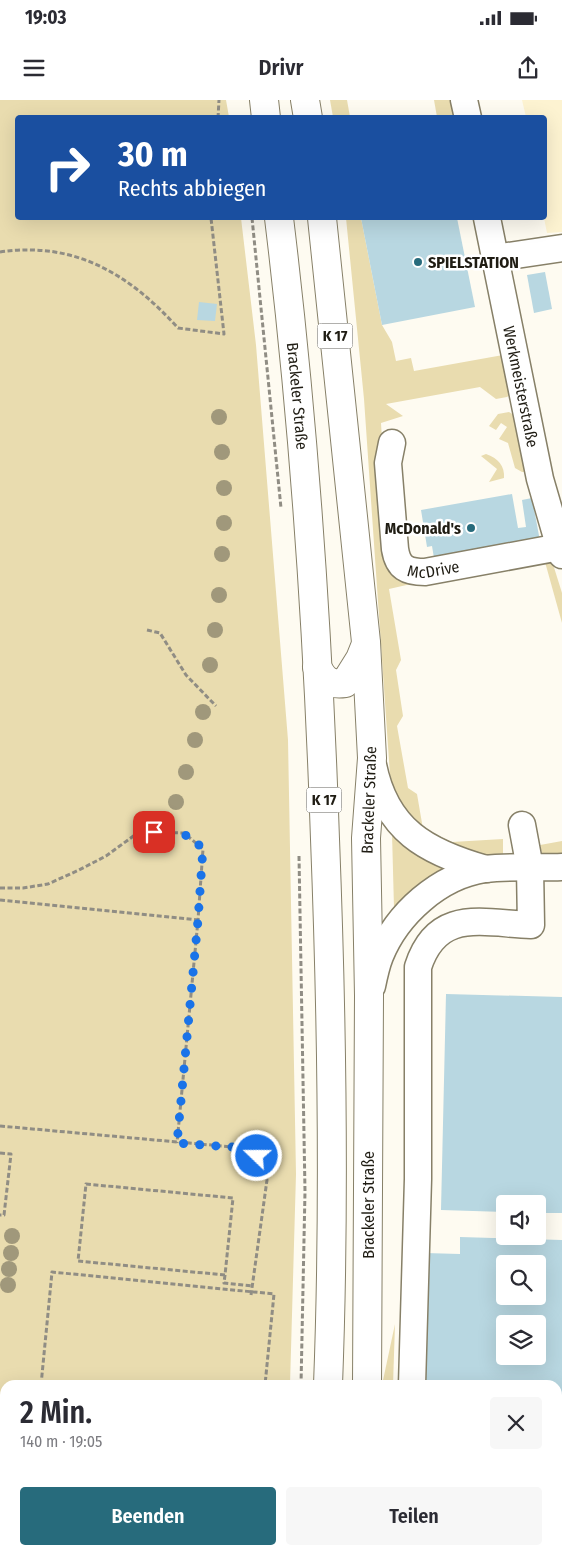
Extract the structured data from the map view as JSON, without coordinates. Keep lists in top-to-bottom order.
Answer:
{
  "streets": {
    "highway": ["K 17", "Brackeler Straße"],
    "street": ["Werkmeisterstraße", "McDrive"]
  },
  "crossings": [
    ["Werkmeisterstraße", "McDrive"]
  ],
  "places": ["SPIELSTATION", "McDonald's"],
  "page": {
    "status": "19:03",
    "header": "Drivr",
    "turn": ["30 m", "Rechts abbiegen"],
    "heading": ["2 Min.", "140 m · 19:05"],
    "buttons": ["Beenden", "Teilen"]
  }
}
